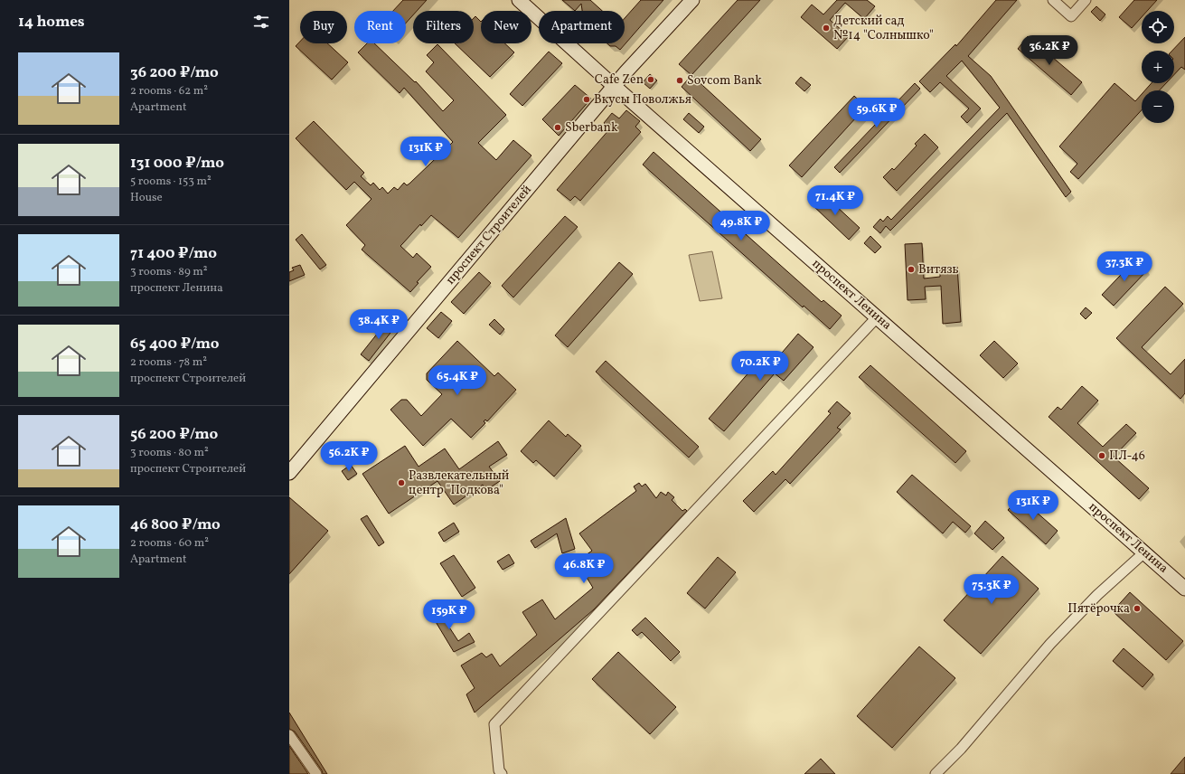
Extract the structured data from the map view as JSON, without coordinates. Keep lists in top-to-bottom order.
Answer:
{
  "streets": {
    "street": ["проспект Строителей", "проспект Ленина"]
  },
  "crossings": [
    ["проспект Строителей", "проспект Ленина"]
  ],
  "places": [
    "Детский сад №14 \"Солнышко\"",
    "Cafe Zen",
    "Sovcom Bank",
    "Вкусы Поволжья",
    "Sberbank",
    "Витязь",
    "ПЛ-46",
    "Развлекательный центр \"Подкова\"",
    "Пятёрочка"
  ],
  "page": {
    "heading": "14 homes",
    "map_buttons": ["+", "−"],
    "chip": [
      "Buy",
      "Rent",
      "Filters",
      "New",
      "Apartment"
    ],
    "price": [
      "36.2K ₽",
      "59.6K ₽",
      "131K ₽",
      "71.4K ₽",
      "49.8K ₽",
      "37.3K ₽",
      "38.4K ₽",
      "70.2K ₽",
      "65.4K ₽",
      "56.2K ₽",
      "131K ₽",
      "46.8K ₽",
      "75.3K ₽",
      "159K ₽"
    ],
    "list": [
      {
        "name": "36 200 ₽/mo",
        "note": "2 rooms · 62 m² · Apartment"
      },
      {
        "name": "131 000 ₽/mo",
        "note": "5 rooms · 153 m² · House"
      },
      {
        "name": "71 400 ₽/mo",
        "note": "3 rooms · 89 m² · проспект Ленина"
      },
      {
        "name": "65 400 ₽/mo",
        "note": "2 rooms · 78 m² · проспект Строителей"
      },
      {
        "name": "56 200 ₽/mo",
        "note": "3 rooms · 80 m² · проспект Строителей"
      },
      {
        "name": "46 800 ₽/mo",
        "note": "2 rooms · 60 m² · Apartment"
      }
    ]
  }
}
